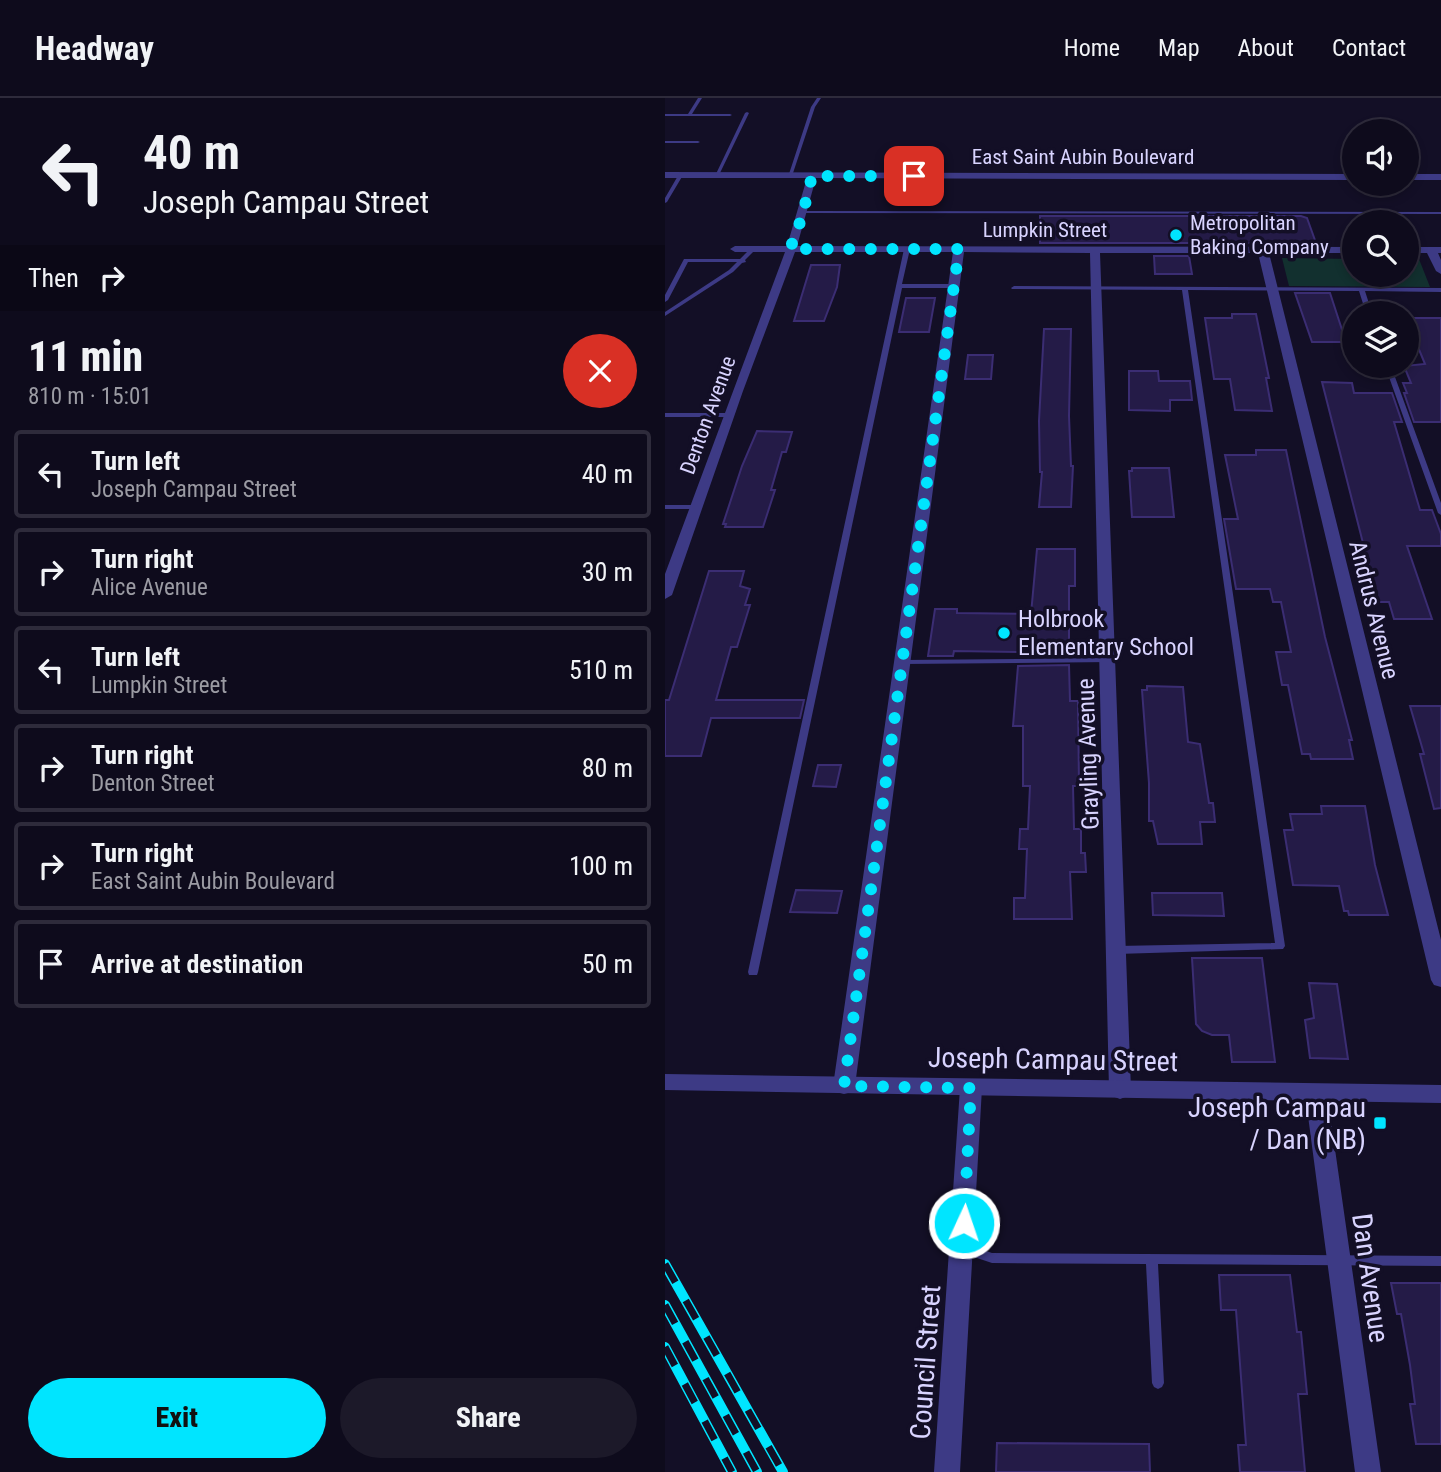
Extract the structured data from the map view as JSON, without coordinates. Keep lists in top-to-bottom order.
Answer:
{
  "streets": {
    "street": [
      "East Saint Aubin Boulevard",
      "Lumpkin Street",
      "Denton Avenue",
      "Andrus Avenue",
      "Grayling Avenue",
      "Joseph Campau Street",
      "Dan Avenue",
      "Council Street"
    ]
  },
  "crossings": [
    ["East Saint Aubin Boulevard", "Denton Avenue"],
    ["Lumpkin Street", "Denton Avenue"],
    ["Lumpkin Street", "Andrus Avenue"],
    ["Lumpkin Street", "Grayling Avenue"],
    ["Grayling Avenue", "Joseph Campau Street"],
    ["Joseph Campau Street", "Dan Avenue"],
    ["Joseph Campau Street", "Council Street"]
  ],
  "places": {
    "other": ["Metropolitan Baking Company", "Holbrook Elementary School"],
    "transit": ["Joseph Campau / Dan (NB)"]
  },
  "page": {
    "header": "Headway",
    "nav": [
      "Home",
      "Map",
      "About",
      "Contact"
    ],
    "turn": ["40 m", "Joseph Campau Street"],
    "then": "Then",
    "heading": ["11 min", "810 m · 15:01"],
    "list": [
      {
        "name": "Turn left",
        "note": "Joseph Campau Street",
        "value": "40 m"
      },
      {
        "name": "Turn right",
        "note": "Alice Avenue",
        "value": "30 m"
      },
      {
        "name": "Turn left",
        "note": "Lumpkin Street",
        "value": "510 m"
      },
      {
        "name": "Turn right",
        "note": "Denton Street",
        "value": "80 m"
      },
      {
        "name": "Turn right",
        "note": "East Saint Aubin Boulevard",
        "value": "100 m"
      },
      {
        "name": "Arrive at destination",
        "value": "50 m"
      }
    ],
    "buttons": ["Exit", "Share"]
  }
}
